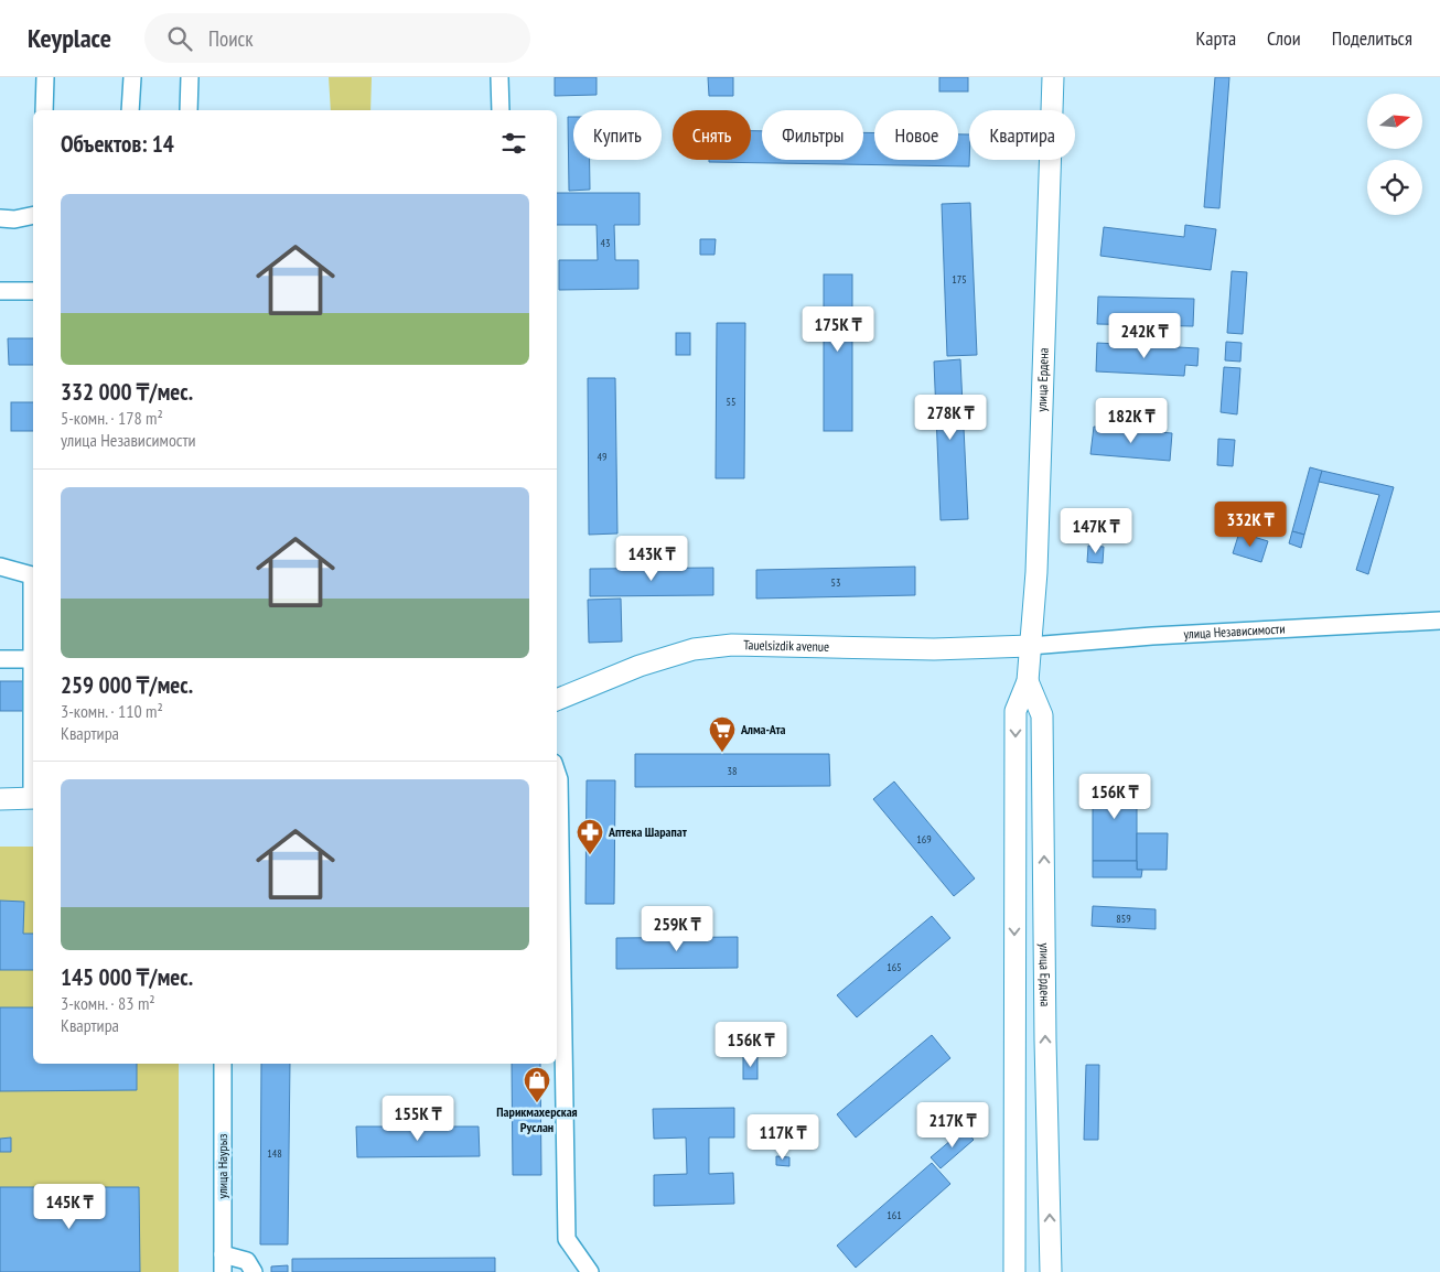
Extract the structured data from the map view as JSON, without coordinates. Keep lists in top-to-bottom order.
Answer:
{
  "streets": {
    "street": [
      "улица Ердена",
      "улица Независимости",
      "Tauelsizdik avenue",
      "улица Наурыз"
    ]
  },
  "crossings": [
    ["улица Ердена", "улица Независимости"],
    ["улица Ердена", "Tauelsizdik avenue"],
    ["улица Независимости", "Tauelsizdik avenue"]
  ],
  "places": {
    "supermarket": ["Алма-Ата"],
    "pharmacy": ["Аптека Шарапат"],
    "shop": ["Парикмахерская Руслан"]
  },
  "house_numbers": [
    "43",
    "175",
    "55",
    "49",
    "53",
    "38",
    "169",
    "859",
    "165",
    "148",
    "161"
  ],
  "north": "right",
  "page": {
    "header": "Keyplace",
    "search": "Поиск",
    "nav": ["Карта", "Слои", "Поделиться"],
    "chip": [
      "Купить",
      "Снять",
      "Фильтры",
      "Новое",
      "Квартира"
    ],
    "heading": "Объектов: 14",
    "list": [
      {
        "name": "332 000 ₸/мес.",
        "note": "5-комн. · 178 m² · улица Независимости"
      },
      {
        "name": "259 000 ₸/мес.",
        "note": "3-комн. · 110 m² · Квартира"
      },
      {
        "name": "145 000 ₸/мес.",
        "note": "3-комн. · 83 m² · Квартира"
      }
    ],
    "price": [
      "175K ₸",
      "242K ₸",
      "278K ₸",
      "182K ₸",
      "332K ₸",
      "147K ₸",
      "143K ₸",
      "156K ₸",
      "259K ₸",
      "156K ₸",
      "155K ₸",
      "217K ₸",
      "117K ₸",
      "145K ₸"
    ]
  }
}
